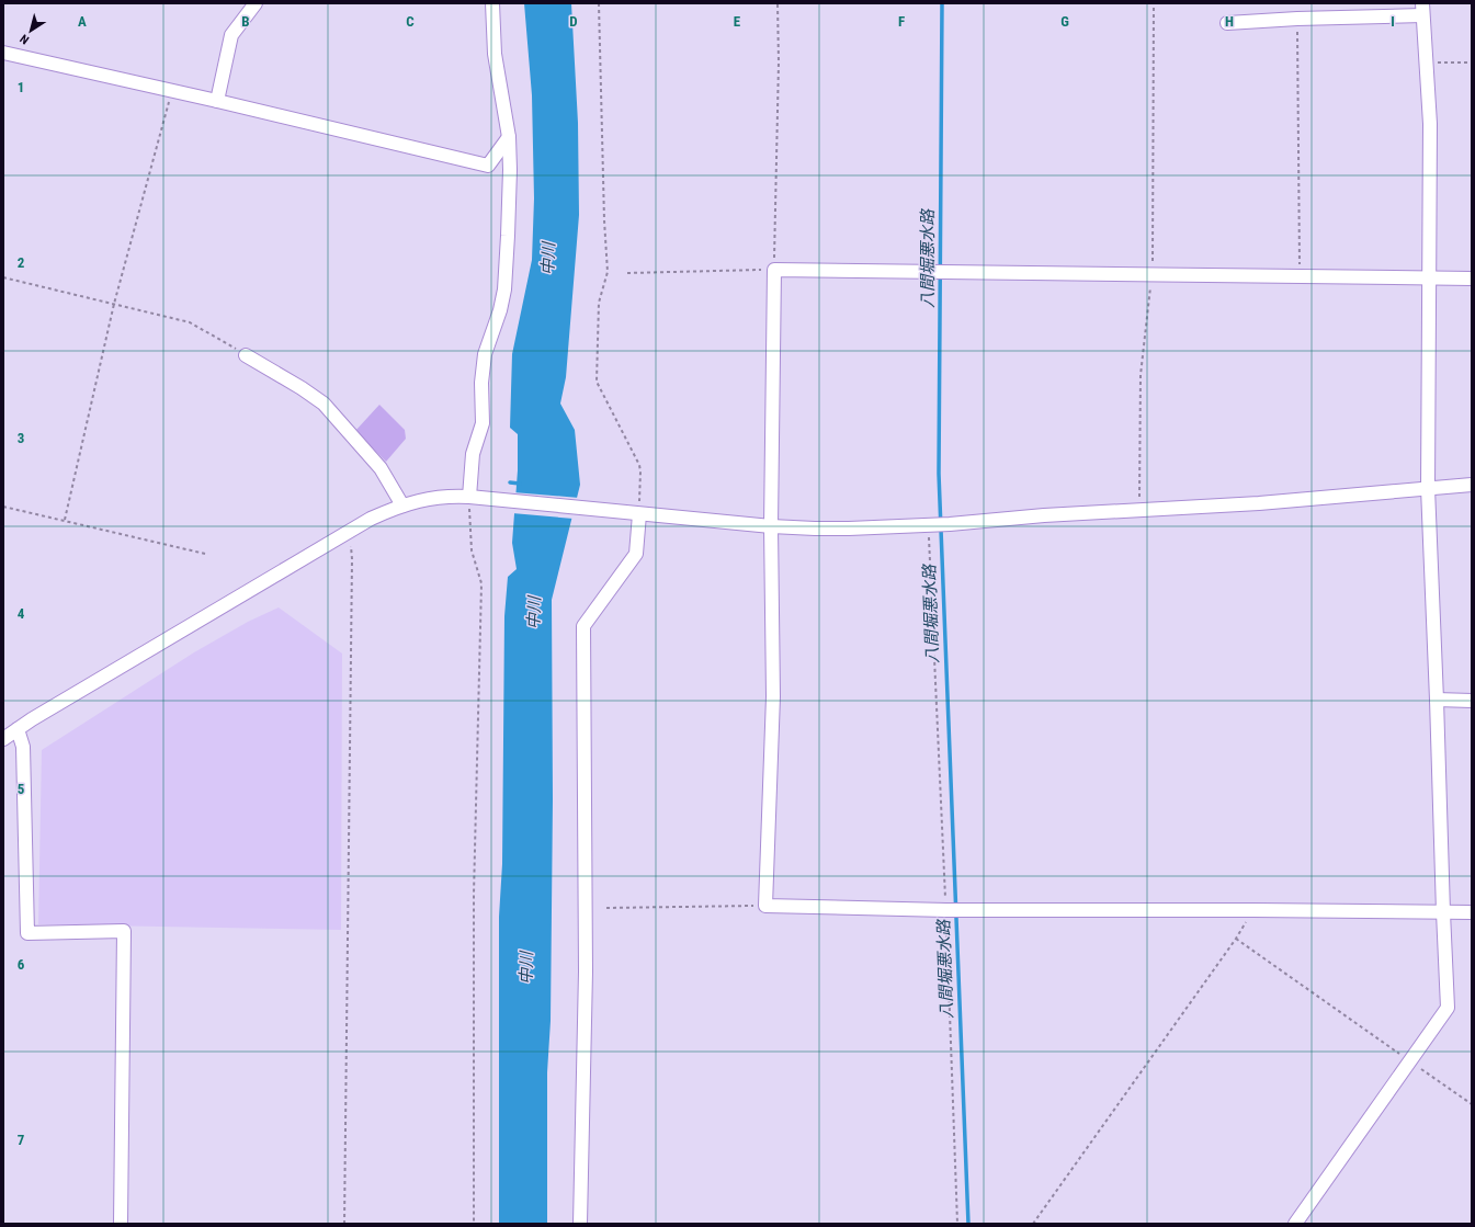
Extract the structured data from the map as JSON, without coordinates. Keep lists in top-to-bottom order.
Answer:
{
  "water": ["中川", "八間堀悪水路"],
  "north": "bottom left",
  "grid": {
    "columns": [
      "A",
      "B",
      "C",
      "D",
      "E",
      "F",
      "G",
      "H",
      "I"
    ],
    "rows": [
      "1",
      "2",
      "3",
      "4",
      "5",
      "6",
      "7"
    ]
  }
}
